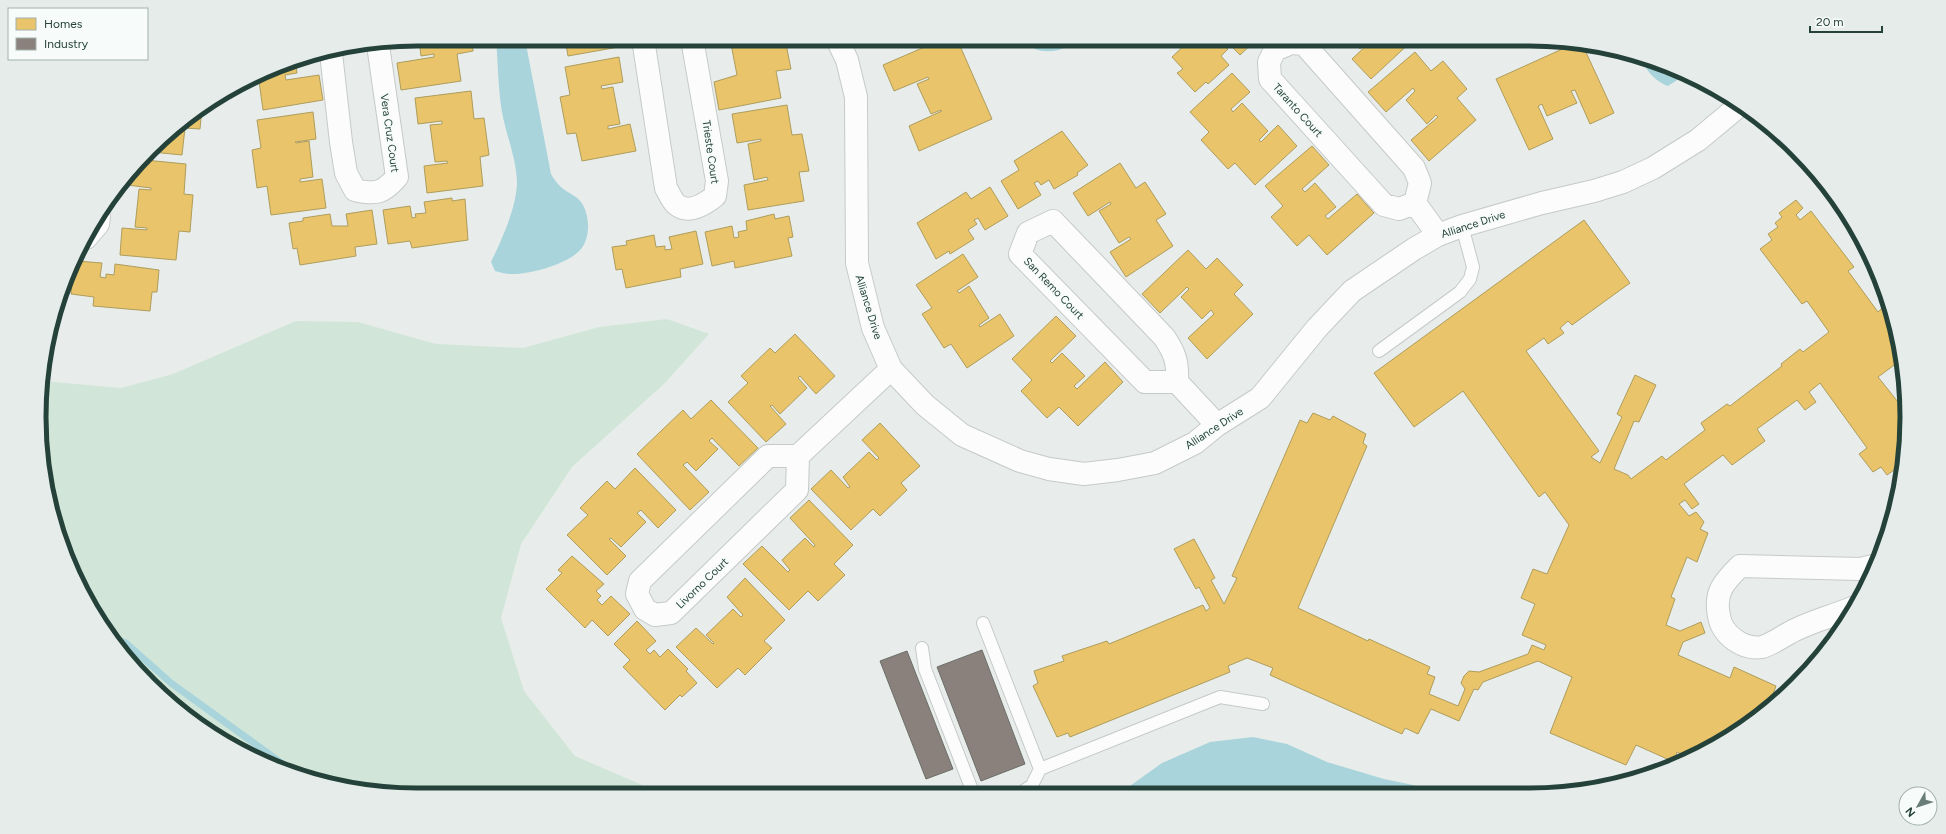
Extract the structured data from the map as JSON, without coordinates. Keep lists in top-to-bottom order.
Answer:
{
  "streets": {
    "street": [
      "Taranto Court",
      "Vera Cruz Court",
      "Trieste Court",
      "Alliance Drive",
      "San Remo Court",
      "Livorno Court"
    ]
  },
  "legend": ["Homes", "Industry"],
  "scale_bar": "20 m",
  "north": "bottom left"
}
